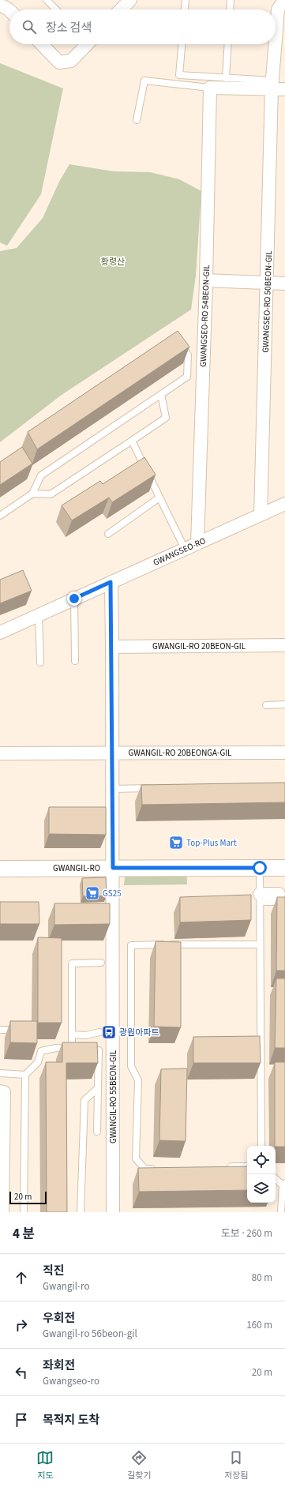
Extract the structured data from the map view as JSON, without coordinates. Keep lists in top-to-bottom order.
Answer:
{
  "streets": {
    "street": [
      "GWANGSEO-RO 50BEON-GIL",
      "GWANGSEO-RO 54BEON-GIL",
      "GWANGSEO-RO",
      "GWANGIL-RO 20BEON-GIL",
      "GWANGIL-RO 20BEONGA-GIL",
      "GWANGIL-RO",
      "GWANGIL-RO 55BEON-GIL"
    ]
  },
  "crossings": [
    ["GWANGSEO-RO 50BEON-GIL", "GWANGSEO-RO"],
    ["GWANGSEO-RO 54BEON-GIL", "GWANGSEO-RO"],
    ["GWANGSEO-RO", "GWANGIL-RO 55BEON-GIL"],
    ["GWANGIL-RO 20BEON-GIL", "GWANGIL-RO 55BEON-GIL"],
    ["GWANGIL-RO 20BEONGA-GIL", "GWANGIL-RO 55BEON-GIL"],
    ["GWANGIL-RO", "GWANGIL-RO 55BEON-GIL"]
  ],
  "parks": ["황령산"],
  "places": {
    "supermarket": ["Top-Plus Mart", "GS25"],
    "bus stop": ["광원아파트"]
  },
  "scale_bar": "20 m",
  "page": {
    "search": "장소 검색",
    "scale": "20 m",
    "heading": ["4 분", "도보 · 260 m"],
    "list": [
      ["직진", "Gwangil-ro", "80 m"],
      ["우회전", "Gwangil-ro 56beon-gil", "160 m"],
      ["좌회전", "Gwangseo-ro", "20 m"],
      "목적지 도착"
    ],
    "nav": ["지도", "길찾기", "저장됨"]
  }
}
